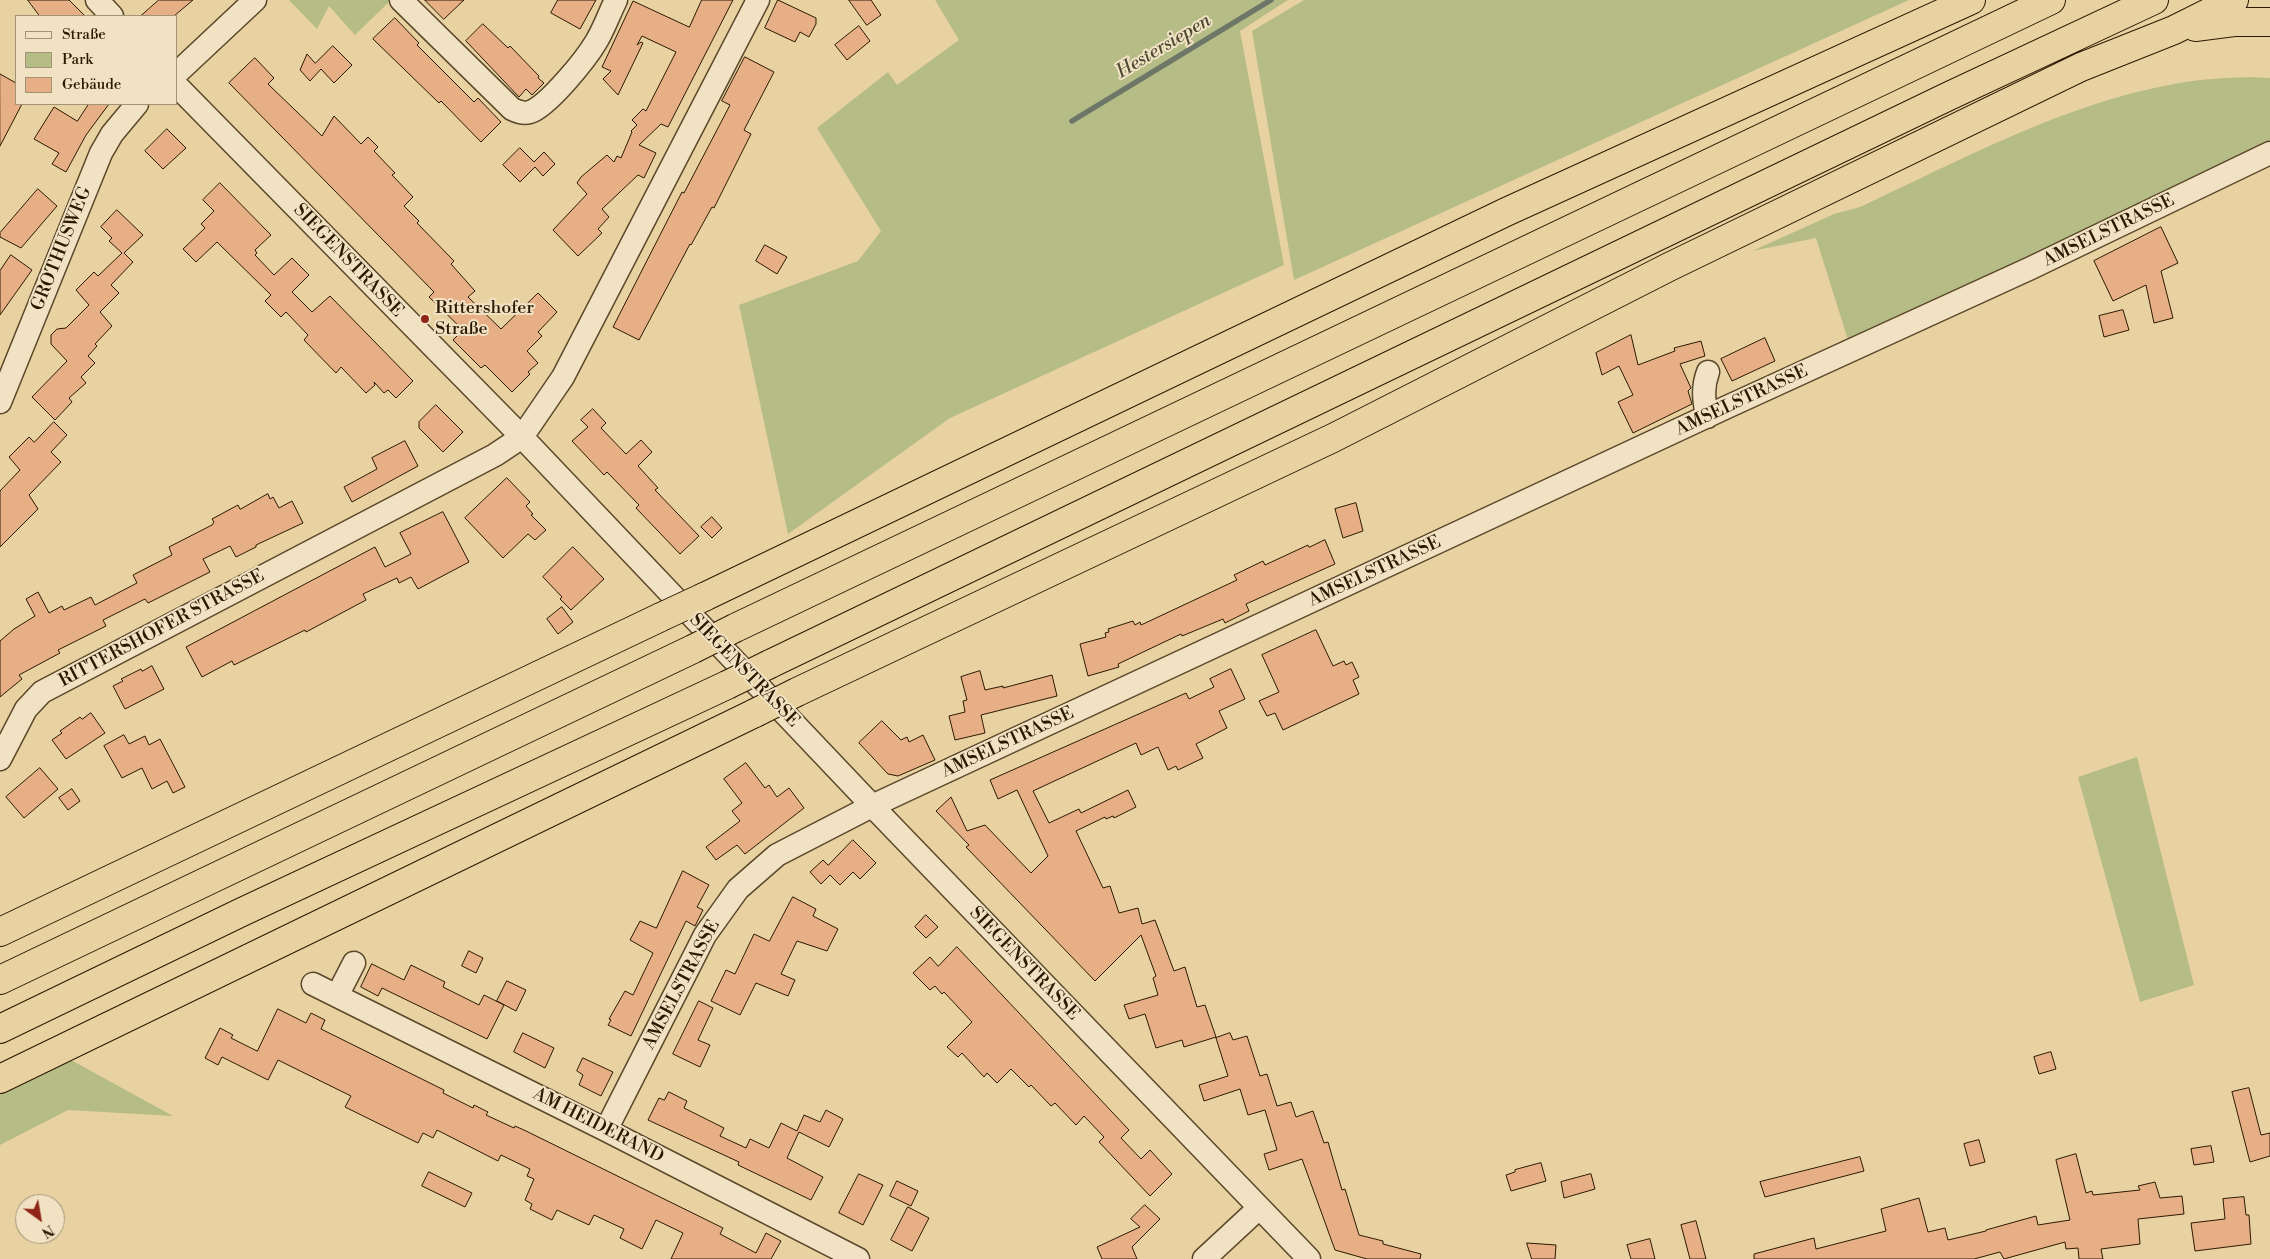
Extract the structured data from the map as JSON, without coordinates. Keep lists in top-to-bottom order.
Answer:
{
  "streets": {
    "street": [
      "AMSELSTRASSE",
      "GROTHUSWEG",
      "SIEGENSTRASSE",
      "RITTERSHOFER STRASSE",
      "AM HEIDERAND"
    ]
  },
  "crossings": [
    ["AMSELSTRASSE", "SIEGENSTRASSE"],
    ["AMSELSTRASSE", "AM HEIDERAND"],
    ["SIEGENSTRASSE", "RITTERSHOFER STRASSE"]
  ],
  "water": ["Hestersiepen"],
  "places": ["Rittershofer Straße"],
  "legend": ["Straße", "Park", "Gebäude"],
  "north": "bottom right"
}
